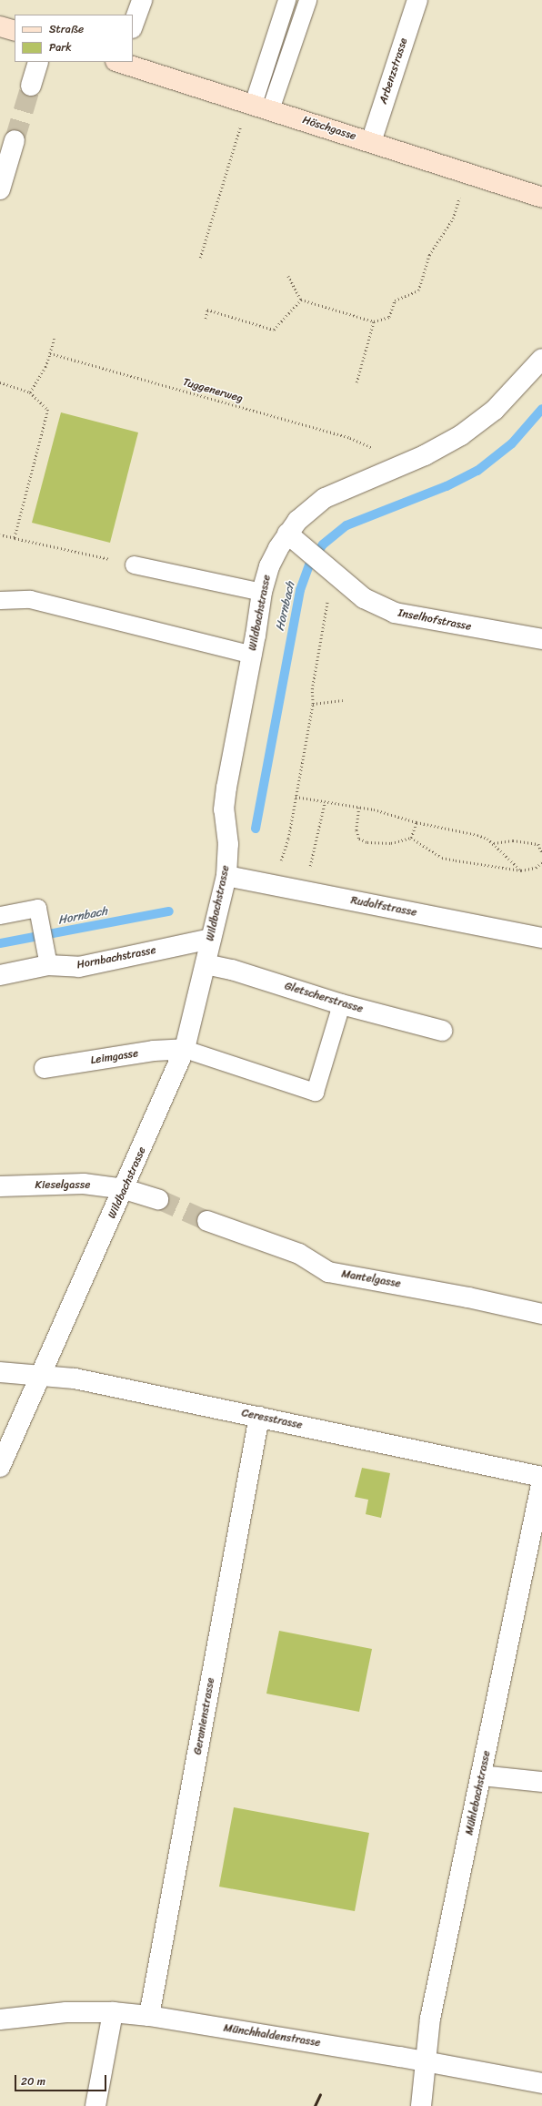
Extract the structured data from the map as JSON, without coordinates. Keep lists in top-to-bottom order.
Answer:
{
  "streets": {
    "main road": ["Höschgasse"],
    "street": [
      "Arbenzstrasse",
      "Wildbachstrasse",
      "Inselhofstrasse",
      "Rudolfstrasse",
      "Hornbachstrasse",
      "Gletscherstrasse",
      "Leimgasse",
      "Kieselgasse",
      "Mantelgasse",
      "Ceresstrasse",
      "Geranienstrasse",
      "Mühlebachstrasse",
      "Münchhaldenstrasse"
    ],
    "path": ["Tuggenerweg"]
  },
  "crossings": [
    ["Arbenzstrasse", "Höschgasse"],
    ["Wildbachstrasse", "Inselhofstrasse"],
    ["Wildbachstrasse", "Rudolfstrasse"],
    ["Wildbachstrasse", "Hornbachstrasse"],
    ["Wildbachstrasse", "Gletscherstrasse"],
    ["Wildbachstrasse", "Leimgasse"],
    ["Wildbachstrasse", "Kieselgasse"],
    ["Wildbachstrasse", "Ceresstrasse"],
    ["Ceresstrasse", "Geranienstrasse"],
    ["Geranienstrasse", "Münchhaldenstrasse"],
    ["Mühlebachstrasse", "Münchhaldenstrasse"]
  ],
  "water": ["Hornbach"],
  "legend": ["Straße", "Park"],
  "scale_bar": "20 m"
}
